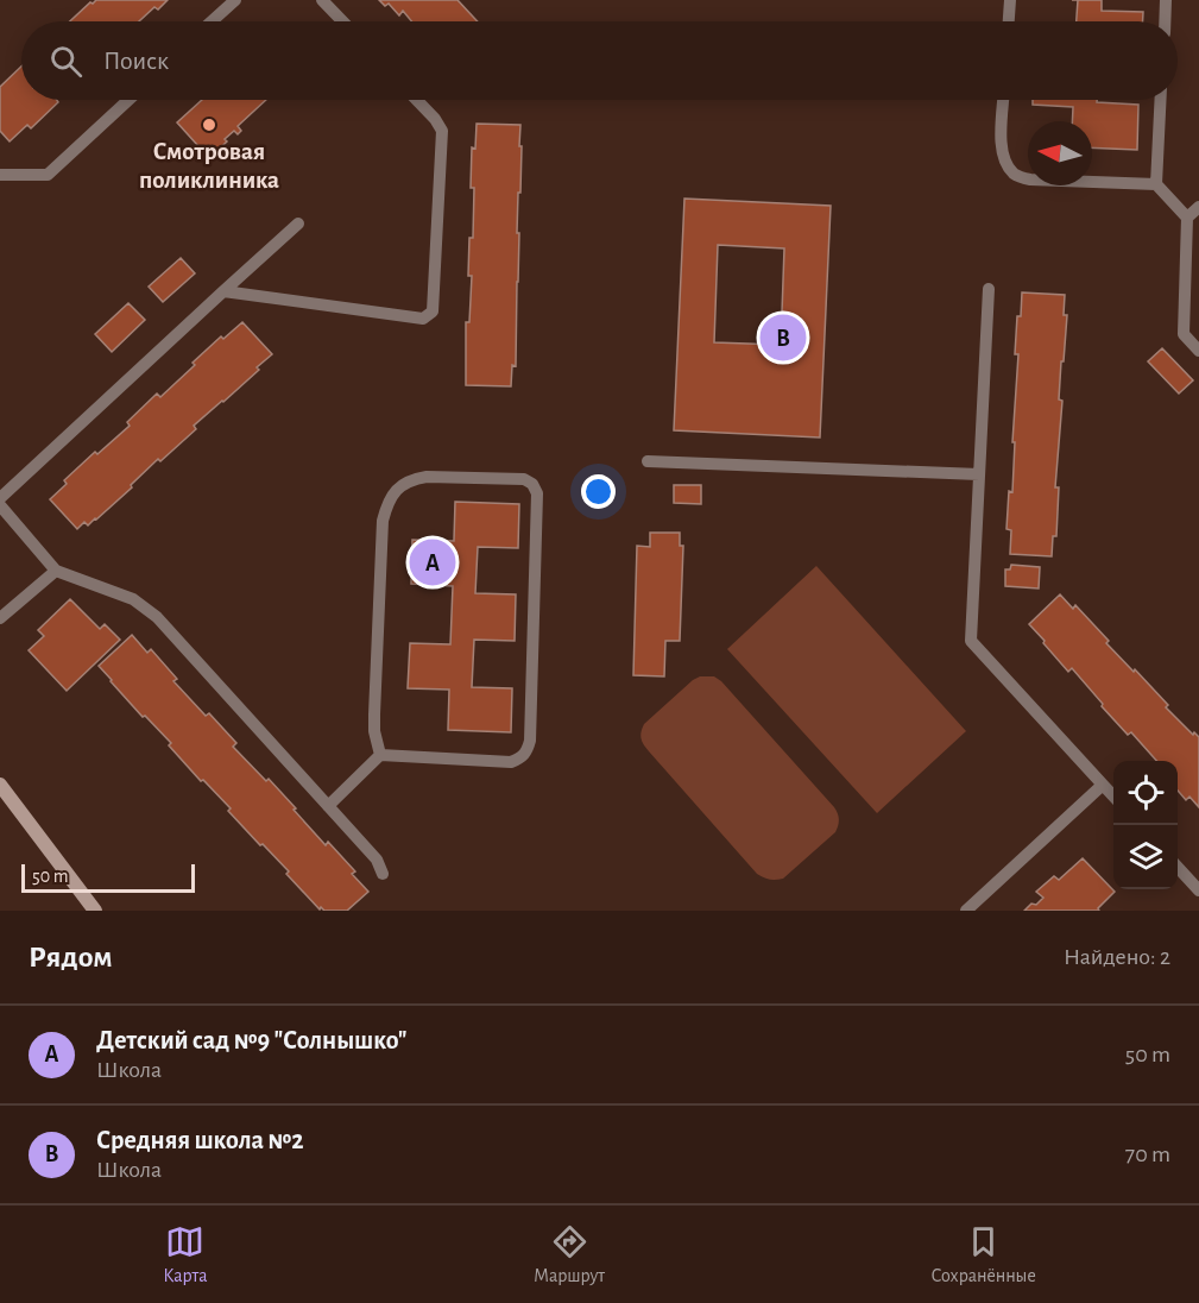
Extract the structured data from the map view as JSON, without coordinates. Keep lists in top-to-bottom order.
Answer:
{
  "places": ["Смотровая поликлиника"],
  "scale_bar": "50 m",
  "north": "left",
  "page": {
    "search": "Поиск",
    "pins": ["B", "A"],
    "scale": "50 m",
    "heading": ["Рядом", "Найдено: 2"],
    "list": [
      {
        "mark": "A",
        "name": "Детский сад №9 \"Солнышко\"",
        "note": "Школа",
        "value": "50 m"
      },
      {
        "mark": "B",
        "name": "Средняя школа №2",
        "note": "Школа",
        "value": "70 m"
      }
    ],
    "nav": ["Карта", "Маршрут", "Сохранённые"]
  }
}
